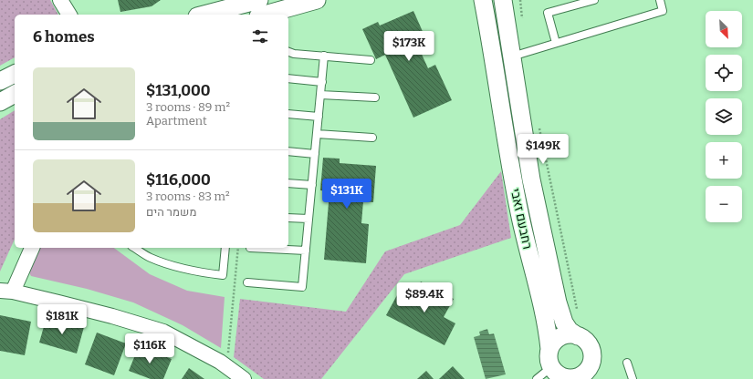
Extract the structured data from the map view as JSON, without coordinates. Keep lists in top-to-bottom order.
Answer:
{
  "streets": {
    "street": ["רחבעם זאבי"]
  },
  "north": "bottom right",
  "page": {
    "map_buttons": ["+", "−"],
    "heading": "6 homes",
    "price": [
      "$173K",
      "$149K",
      "$131K",
      "$89.4K",
      "$181K",
      "$116K"
    ],
    "list": [
      {
        "name": "$131,000",
        "note": "3 rooms · 89 m² · Apartment"
      },
      {
        "name": "$116,000",
        "note": "3 rooms · 83 m² · משמר הים"
      }
    ]
  }
}
